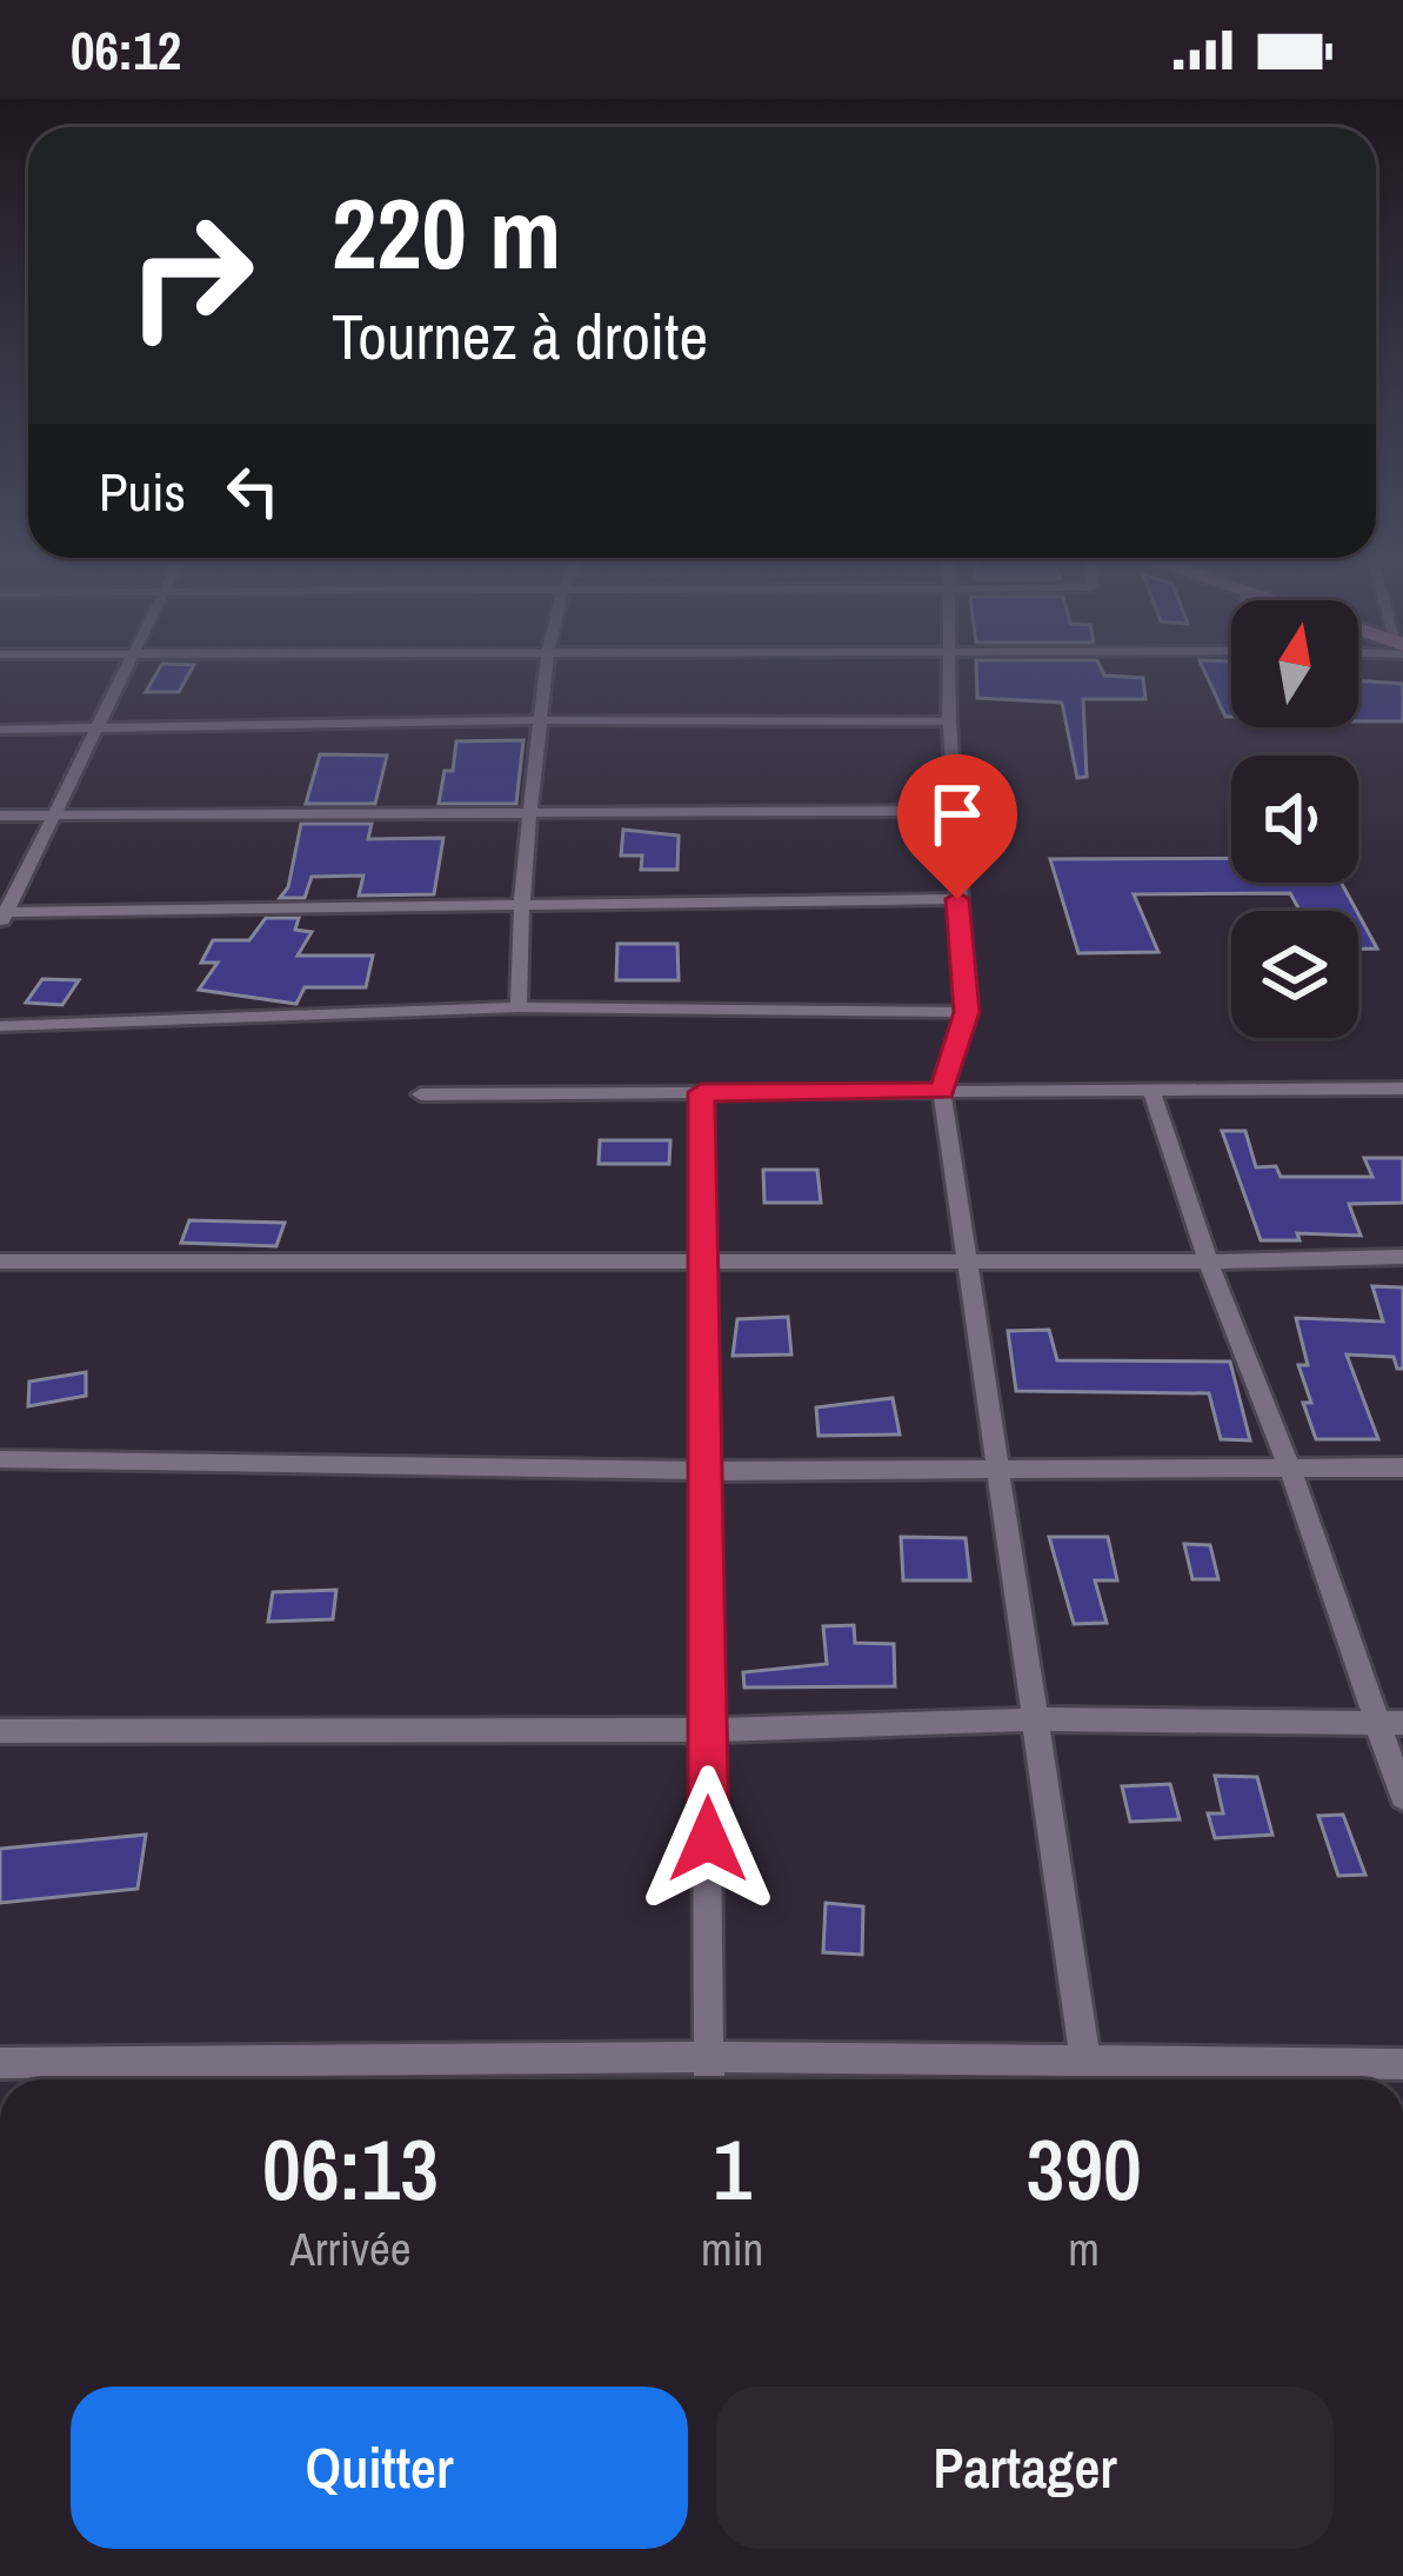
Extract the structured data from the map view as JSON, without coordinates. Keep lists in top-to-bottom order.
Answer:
{
  "north": "top",
  "page": {
    "status": "06:12",
    "turn": ["220 m", "Tournez à droite"],
    "then": "Puis",
    "eta": [
      "06:13",
      "Arrivée",
      "1",
      "min",
      "390",
      "m"
    ],
    "buttons": ["Quitter", "Partager"]
  }
}
